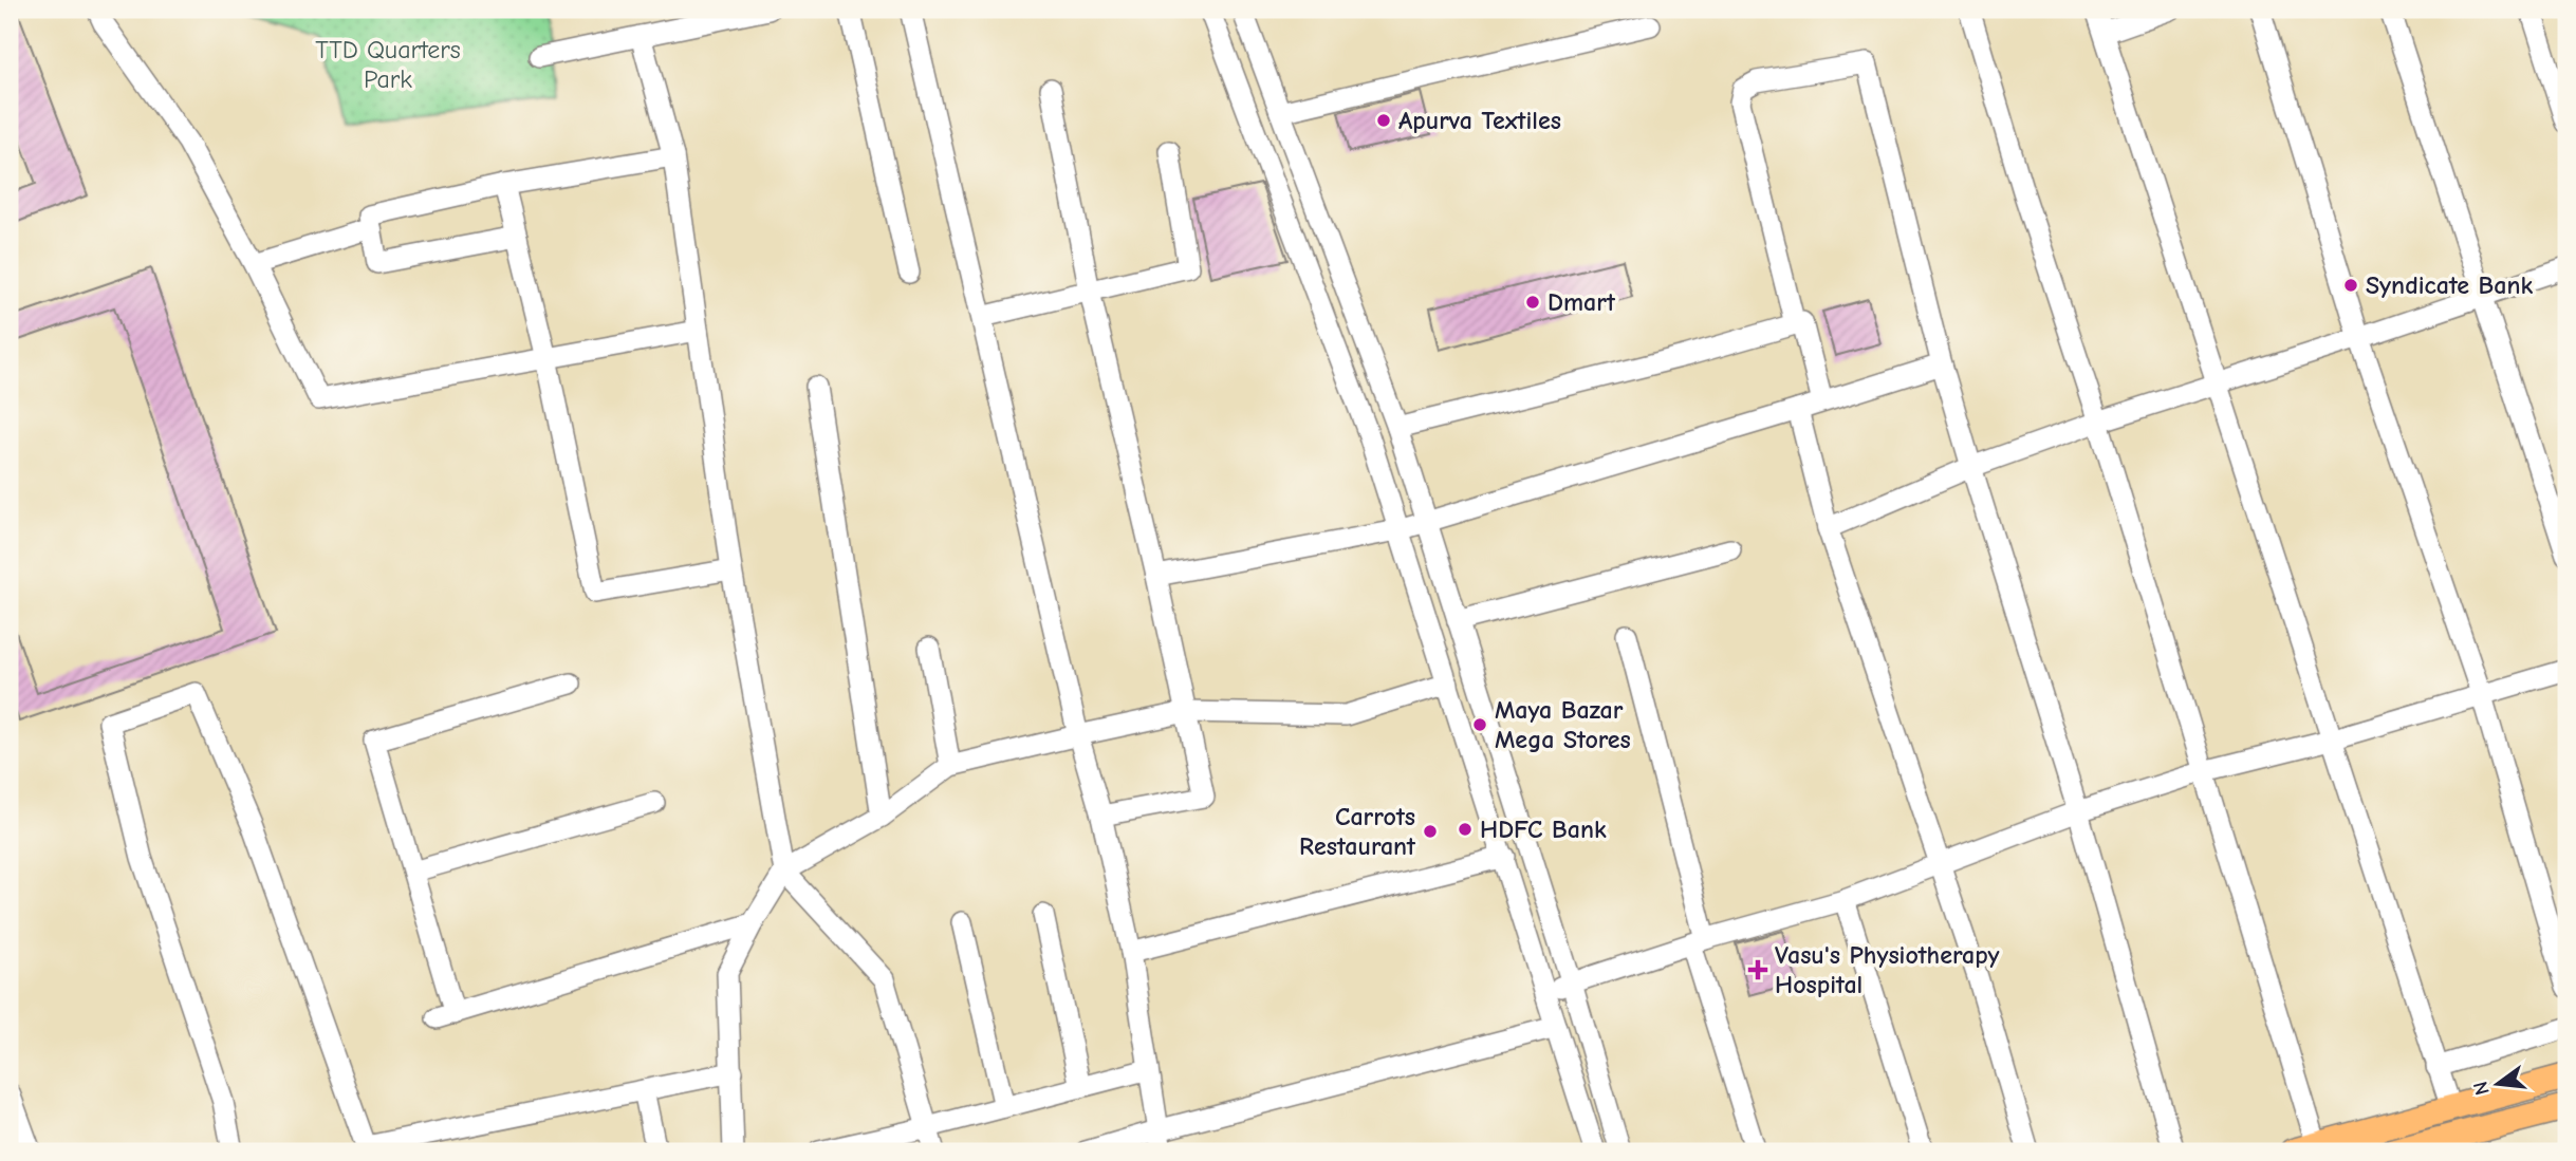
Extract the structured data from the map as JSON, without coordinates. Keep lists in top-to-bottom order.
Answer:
{
  "parks": ["TTD Quarters Park"],
  "places": {
    "other": [
      "Apurva Textiles",
      "Syndicate Bank",
      "Dmart",
      "Maya Bazar Mega Stores",
      "HDFC Bank",
      "Carrots Restaurant"
    ],
    "health": ["Vasu's Physiotherapy Hospital"]
  },
  "north": "left"
}
